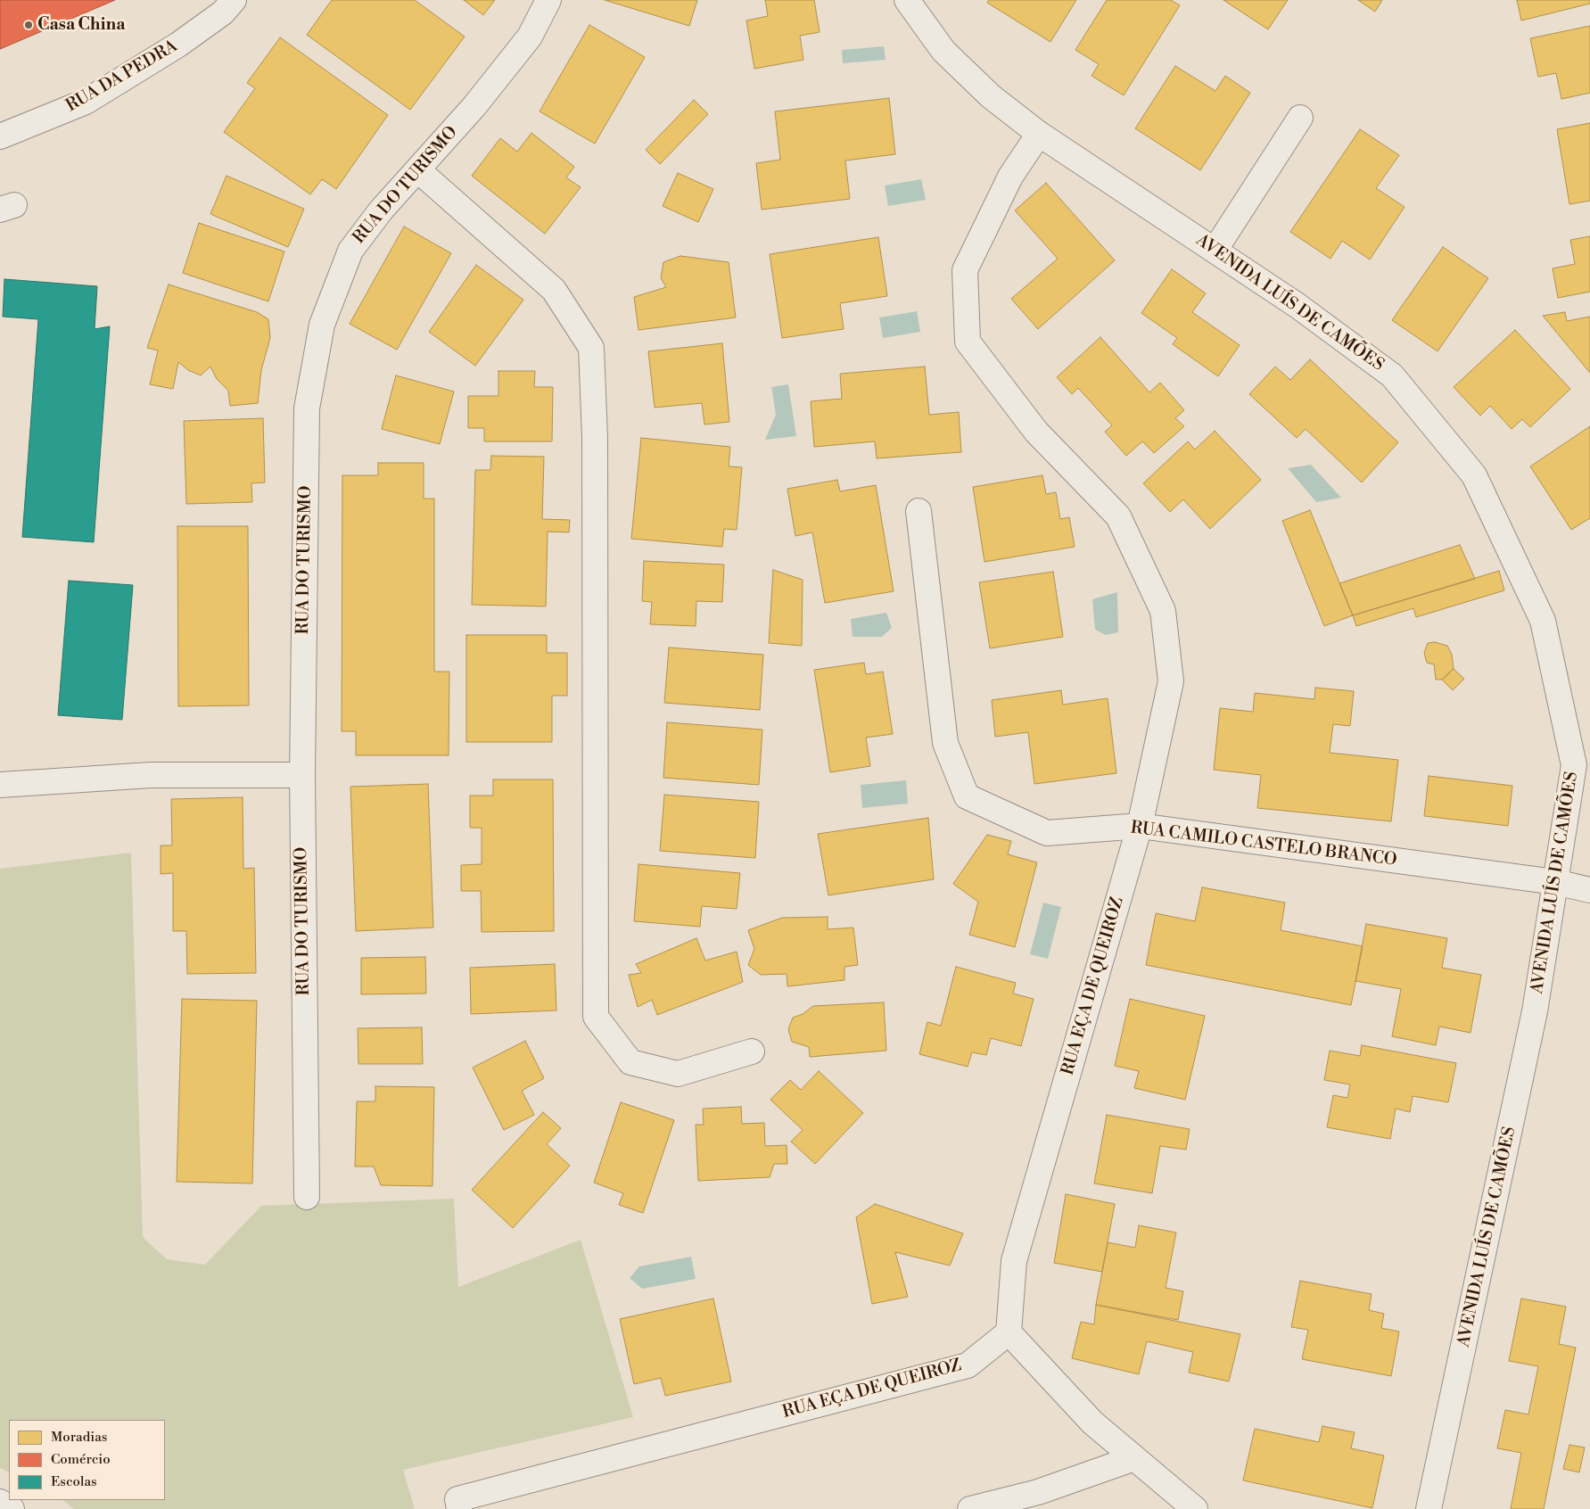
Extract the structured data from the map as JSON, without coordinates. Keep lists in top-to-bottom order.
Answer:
{
  "streets": {
    "street": [
      "RUA DA PEDRA",
      "RUA DO TURISMO",
      "AVENIDA LUÍS DE CAMÕES",
      "RUA CAMILO CASTELO BRANCO",
      "RUA EÇA DE QUEIROZ"
    ]
  },
  "crossings": [
    ["AVENIDA LUÍS DE CAMÕES", "RUA CAMILO CASTELO BRANCO"],
    ["AVENIDA LUÍS DE CAMÕES", "RUA EÇA DE QUEIROZ"],
    ["RUA CAMILO CASTELO BRANCO", "RUA EÇA DE QUEIROZ"]
  ],
  "places": ["Casa China"],
  "legend": ["Moradias", "Comércio", "Escolas"]
}
